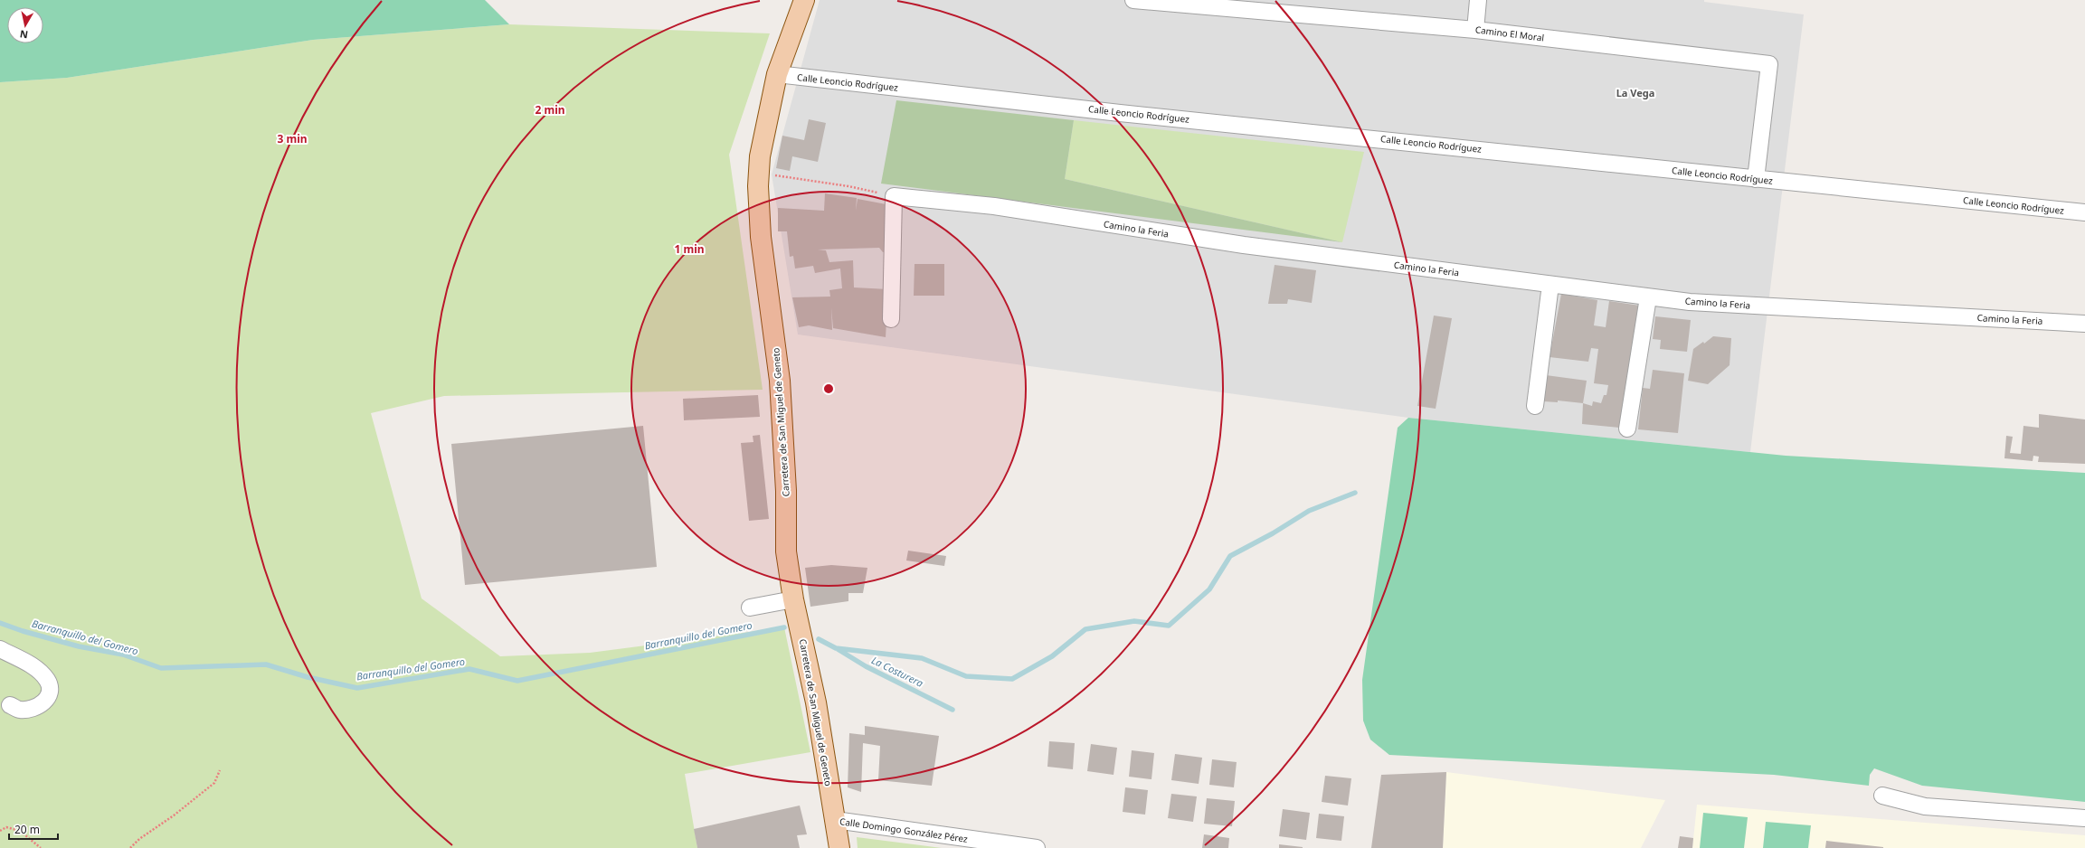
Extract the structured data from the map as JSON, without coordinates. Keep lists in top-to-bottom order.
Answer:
{
  "streets": {
    "main road": ["Carretera de San Miguel de Geneto"],
    "street": [
      "Camino El Moral",
      "Calle Leoncio Rodríguez",
      "Camino la Feria",
      "Calle Domingo González Pérez"
    ]
  },
  "crossings": [
    ["Camino El Moral", "Calle Leoncio Rodríguez"],
    ["Calle Leoncio Rodríguez", "Carretera de San Miguel de Geneto"],
    ["Carretera de San Miguel de Geneto", "Calle Domingo González Pérez"]
  ],
  "districts": ["La Vega"],
  "water": ["Barranquillo del Gomero", "La Costurera"],
  "scale_bar": "20 m",
  "north": "bottom",
  "rings": ["2 min", "3 min", "1 min"]
}
